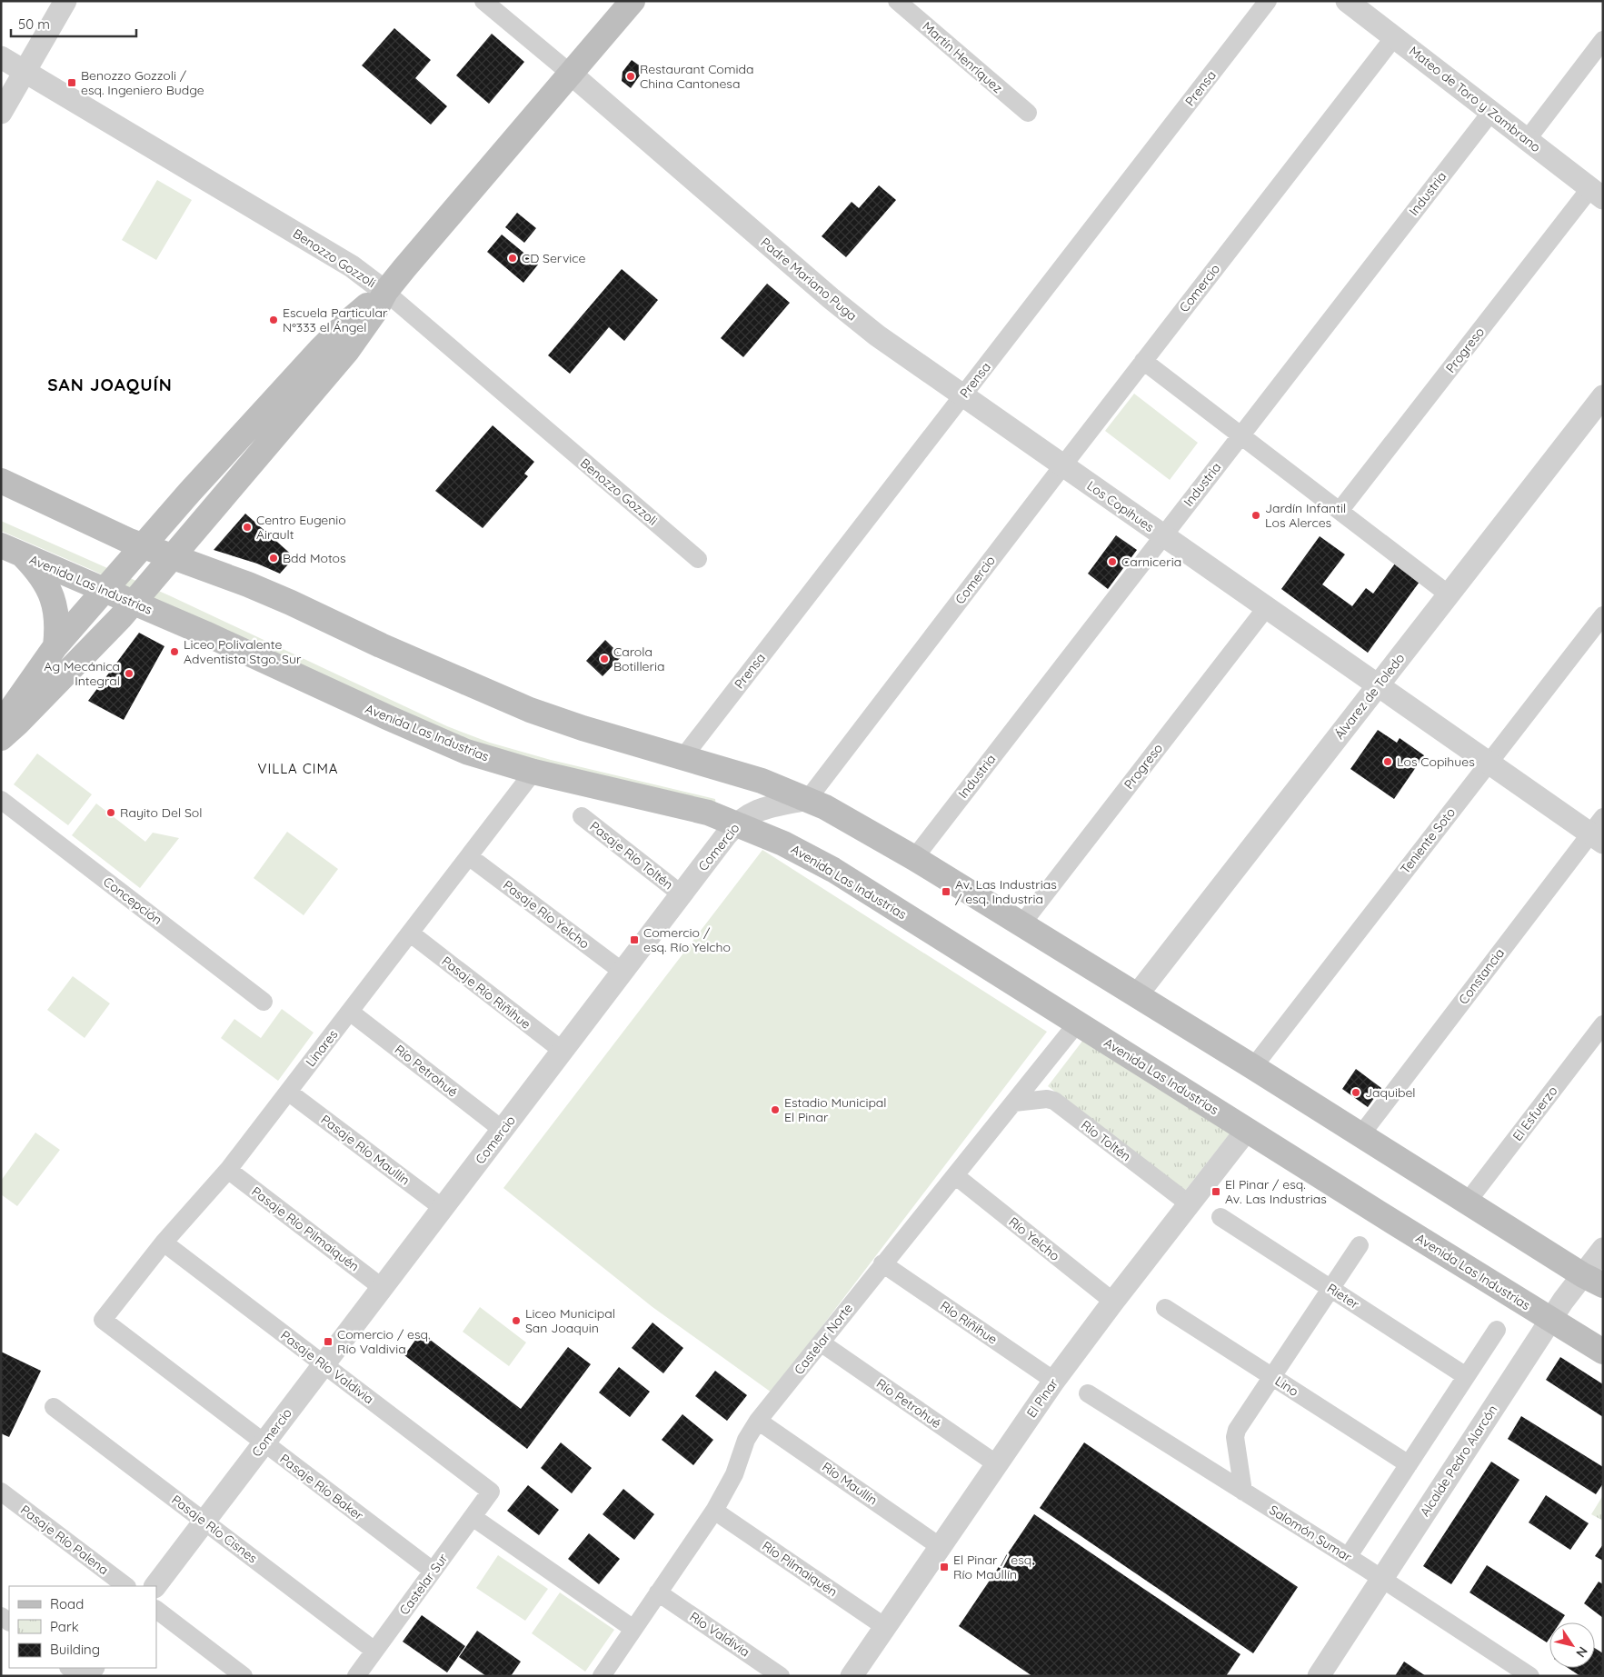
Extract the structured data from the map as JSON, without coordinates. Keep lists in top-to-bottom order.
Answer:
{
  "streets": {
    "main road": ["Avenida Las Industrias"],
    "street": [
      "Martín Henríquez",
      "Prensa",
      "Mateo de Toro y Zambrano",
      "Industria",
      "Benozzo Gozzoli",
      "Padre Mariano Puga",
      "Comercio",
      "Progreso",
      "Los Copihues",
      "Álvarez de Toledo",
      "Teniente Soto",
      "Pasaje Río Toltén",
      "Concepción",
      "Pasaje Río Yelcho",
      "Constancia",
      "Pasaje Río Riñihue",
      "Linares",
      "Río Petrohué",
      "El Esfuerzo",
      "Río Toltén",
      "Pasaje Río Maullín",
      "Pasaje Río Pilmaiquén",
      "Río Yelcho",
      "Rieter",
      "Río Riñihue",
      "Castelar Norte",
      "Pasaje Río Valdivia",
      "Lino",
      "El Pinar",
      "Alcalde Pedro Alarcón",
      "Río Maullín",
      "Pasaje Río Baker",
      "Pasaje Río Cisnes",
      "Salomón Sumar",
      "Pasaje Río Palena",
      "Río Pilmaiquén",
      "Castelar Sur",
      "Río Valdivia"
    ]
  },
  "crossings": [
    ["Prensa", "Padre Mariano Puga"],
    ["Mateo de Toro y Zambrano", "Industria"],
    ["Mateo de Toro y Zambrano", "Comercio"],
    ["Mateo de Toro y Zambrano", "Progreso"],
    ["Industria", "Los Copihues"],
    ["Padre Mariano Puga", "Comercio"],
    ["Padre Mariano Puga", "Los Copihues"],
    ["Comercio", "Los Copihues"],
    ["Comercio", "Avenida Las Industrias"],
    ["Comercio", "Pasaje Río Toltén"],
    ["Comercio", "Pasaje Río Yelcho"],
    ["Comercio", "Pasaje Río Riñihue"],
    ["Comercio", "Río Petrohué"],
    ["Comercio", "Pasaje Río Maullín"],
    ["Comercio", "Pasaje Río Pilmaiquén"],
    ["Comercio", "Pasaje Río Valdivia"],
    ["Comercio", "Pasaje Río Baker"],
    ["Comercio", "Pasaje Río Cisnes"],
    ["Progreso", "Los Copihues"],
    ["Los Copihues", "Álvarez de Toledo"],
    ["Los Copihues", "Teniente Soto"],
    ["Los Copihues", "Constancia"],
    ["Avenida Las Industrias", "Linares"],
    ["Avenida Las Industrias", "Castelar Norte"],
    ["Avenida Las Industrias", "El Pinar"],
    ["Avenida Las Industrias", "Alcalde Pedro Alarcón"],
    ["Pasaje Río Yelcho", "Linares"],
    ["Pasaje Río Riñihue", "Linares"],
    ["Linares", "Río Petrohué"],
    ["Linares", "Pasaje Río Maullín"],
    ["Linares", "Pasaje Río Pilmaiquén"],
    ["Linares", "Pasaje Río Valdivia"],
    ["Linares", "Pasaje Río Baker"],
    ["Río Petrohué", "Castelar Norte"],
    ["Río Petrohué", "El Pinar"],
    ["Río Toltén", "Castelar Norte"],
    ["Río Toltén", "El Pinar"],
    ["Río Yelcho", "Castelar Norte"],
    ["Río Yelcho", "El Pinar"],
    ["Río Riñihue", "Castelar Norte"],
    ["Río Riñihue", "El Pinar"],
    ["Castelar Norte", "Río Maullín"],
    ["Castelar Norte", "Río Pilmaiquén"],
    ["Castelar Norte", "Río Valdivia"],
    ["Pasaje Río Valdivia", "Castelar Sur"],
    ["El Pinar", "Río Maullín"],
    ["El Pinar", "Río Pilmaiquén"],
    ["Alcalde Pedro Alarcón", "Salomón Sumar"],
    ["Pasaje Río Baker", "Castelar Sur"],
    ["Pasaje Río Cisnes", "Castelar Sur"]
  ],
  "districts": ["SAN JOAQUÍN", "VILLA CIMA"],
  "places": {
    "other": [
      "Restaurant Comida China Cantonesa",
      "CD Service",
      "Escuela Particular N°333 el Ángel",
      "Jardín Infantil Los Alerces",
      "Centro Eugenio Airault",
      "Bdd Motos",
      "Carniceria",
      "Liceo Polivalente Adventista Stgo. Sur",
      "Carola Botilleria",
      "Ag Mecánica Integral",
      "Los Copihues",
      "Rayito Del Sol",
      "Jaquibel",
      "Estadio Municipal El Pinar",
      "Liceo Municipal San Joaquin"
    ],
    "transit": [
      "Benozzo Gozzoli / esq. Ingeniero Budge",
      "Av. Las Industrias / esq. Industria",
      "Comercio / esq. Río Yelcho",
      "El Pinar / esq. Av. Las Industrias",
      "Comercio / esq. Río Valdivia",
      "El Pinar / esq. Río Maullín"
    ]
  },
  "legend": ["Road", "Park", "Building"],
  "scale_bar": "50 m",
  "north": "bottom right"
}
